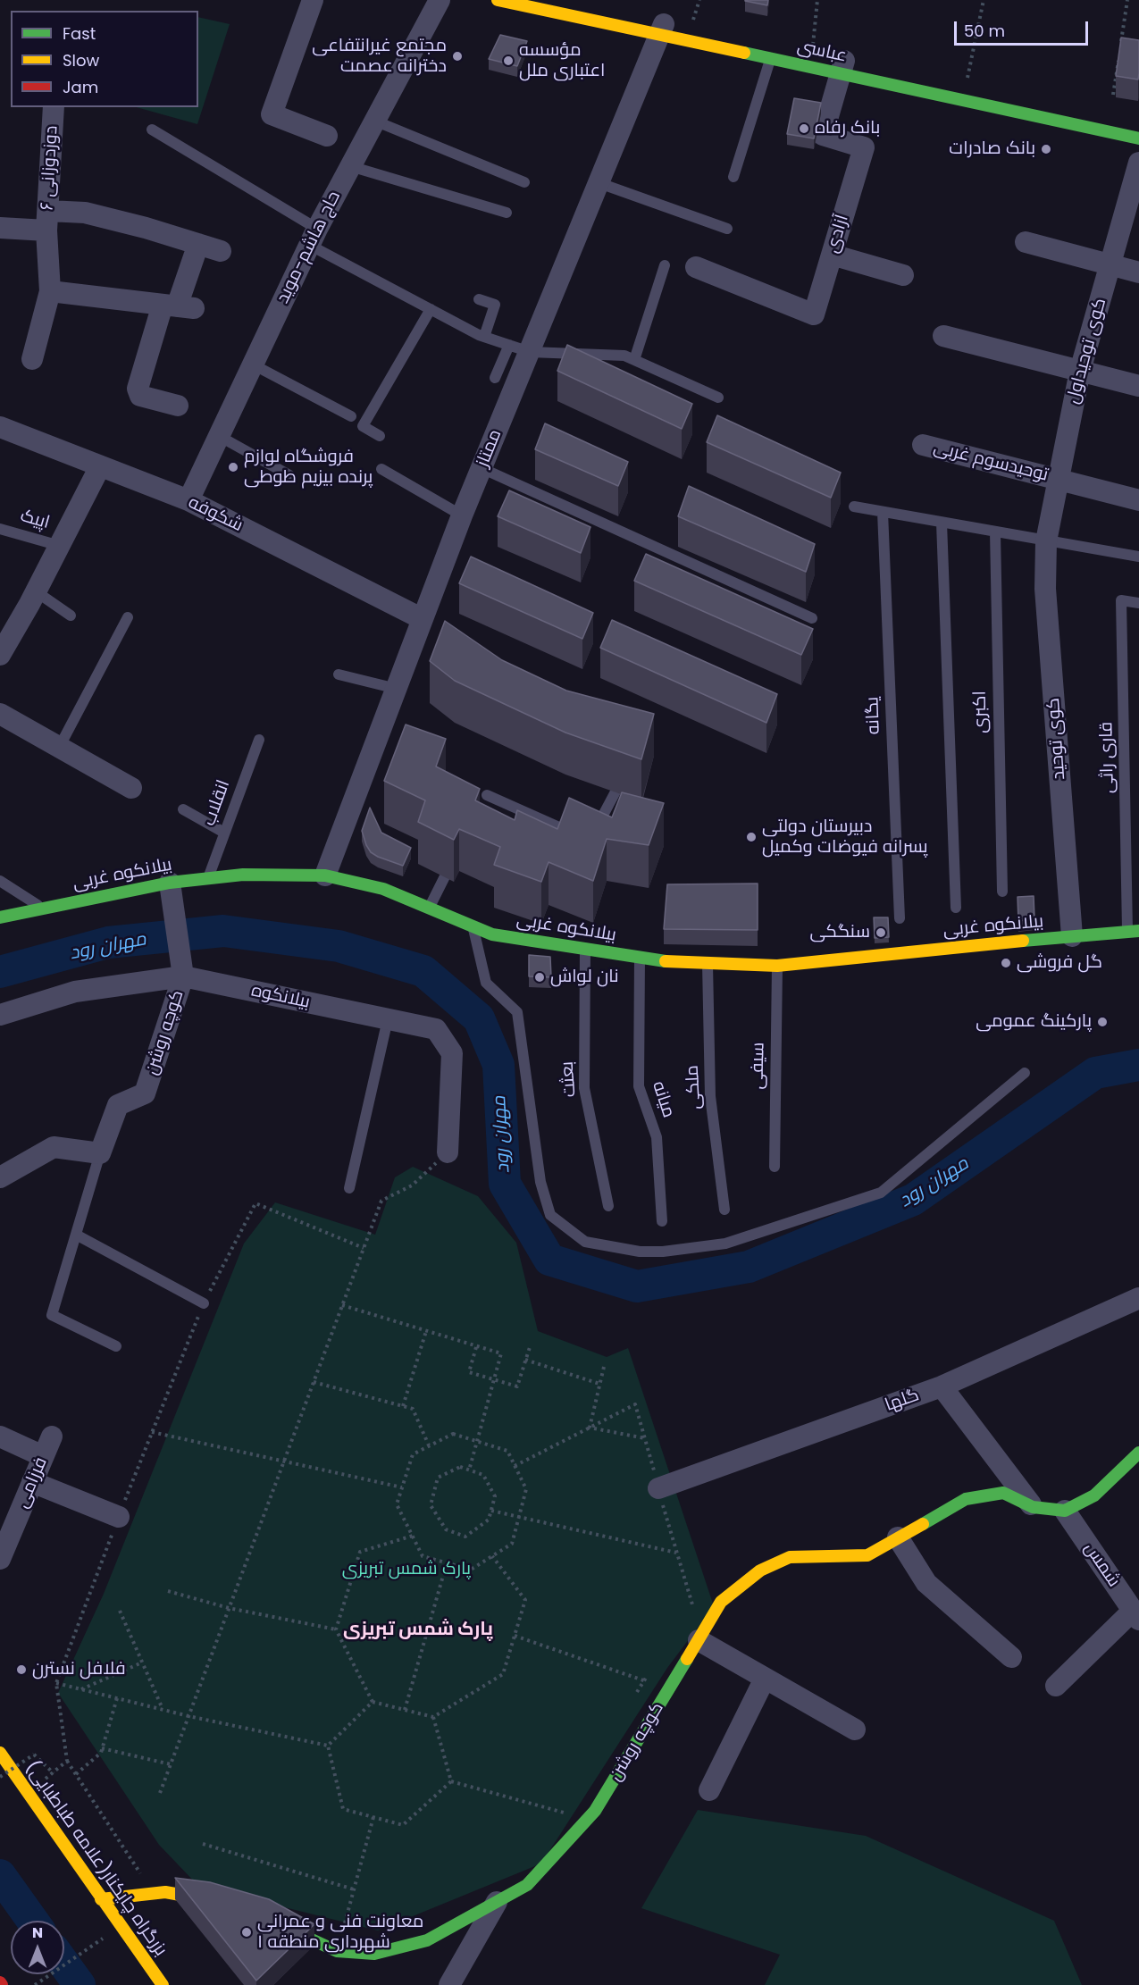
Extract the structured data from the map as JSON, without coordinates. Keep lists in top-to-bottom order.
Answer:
{
  "streets": {
    "main road": [
      "عباسى",
      "بیلانکوه غربی",
      "کوچه روشن",
      "بزرگراه چایکنار(علامه طباطبایی)"
    ],
    "street": [
      "دوزدوزانی ۶",
      "آزادی",
      "حاج هاشم-موید",
      "کوی توحیداول",
      "ممتاز",
      "توحیدسوم غربی",
      "شکوفه",
      "کوی توحید",
      "بیلانکوه",
      "گلها",
      "فرزامی",
      "شمس"
    ],
    "lane": [
      "اپیک",
      "اکبری",
      "یگانه",
      "قاری راثی",
      "انقلاب",
      "سیفی",
      "بعثت",
      "ملکی",
      "میانه"
    ]
  },
  "crossings": [
    ["عباسى", "آزادی"],
    ["عباسى", "ممتاز"],
    ["حاج هاشم-موید", "شکوفه"],
    ["کوی توحیداول", "توحیدسوم غربی"],
    ["کوی توحیداول", "کوی توحید"],
    ["ممتاز", "شکوفه"],
    ["ممتاز", "بیلانکوه غربی"],
    ["کوی توحید", "بیلانکوه غربی"],
    ["قاری راثی", "بیلانکوه غربی"],
    ["انقلاب", "بیلانکوه غربی"],
    ["بیلانکوه غربی", "سیفی"],
    ["بیلانکوه غربی", "بعثت"],
    ["بیلانکوه غربی", "ملکی"],
    ["بیلانکوه غربی", "میانه"],
    ["بیلانکوه", "کوچه روشن"],
    ["کوچه روشن", "شمس"]
  ],
  "districts": ["پارک شمس تبریزی"],
  "water": ["مهران رود"],
  "parks": ["پارک شمس تبریزی"],
  "places": [
    "مجتمع غیرانتفاعی دخترانه عصمت",
    "مؤسسه اعتباری ملل",
    "بانک رفاه",
    "بانک صادرات",
    "فروشگاه لوازم پرنده بیزیم طوطی",
    "دبیرستان دولتی پسرانه فیوضات وکمیل",
    "سنگکی",
    "گل فروشی",
    "نان لواش",
    "پارکینگ عمومی",
    "فلافل نسترن",
    "معاونت فنی و عمرانی شهرداری منطقه ۱"
  ],
  "legend": ["Fast", "Slow", "Jam"],
  "scale_bar": "50 m",
  "north": "top"
}
